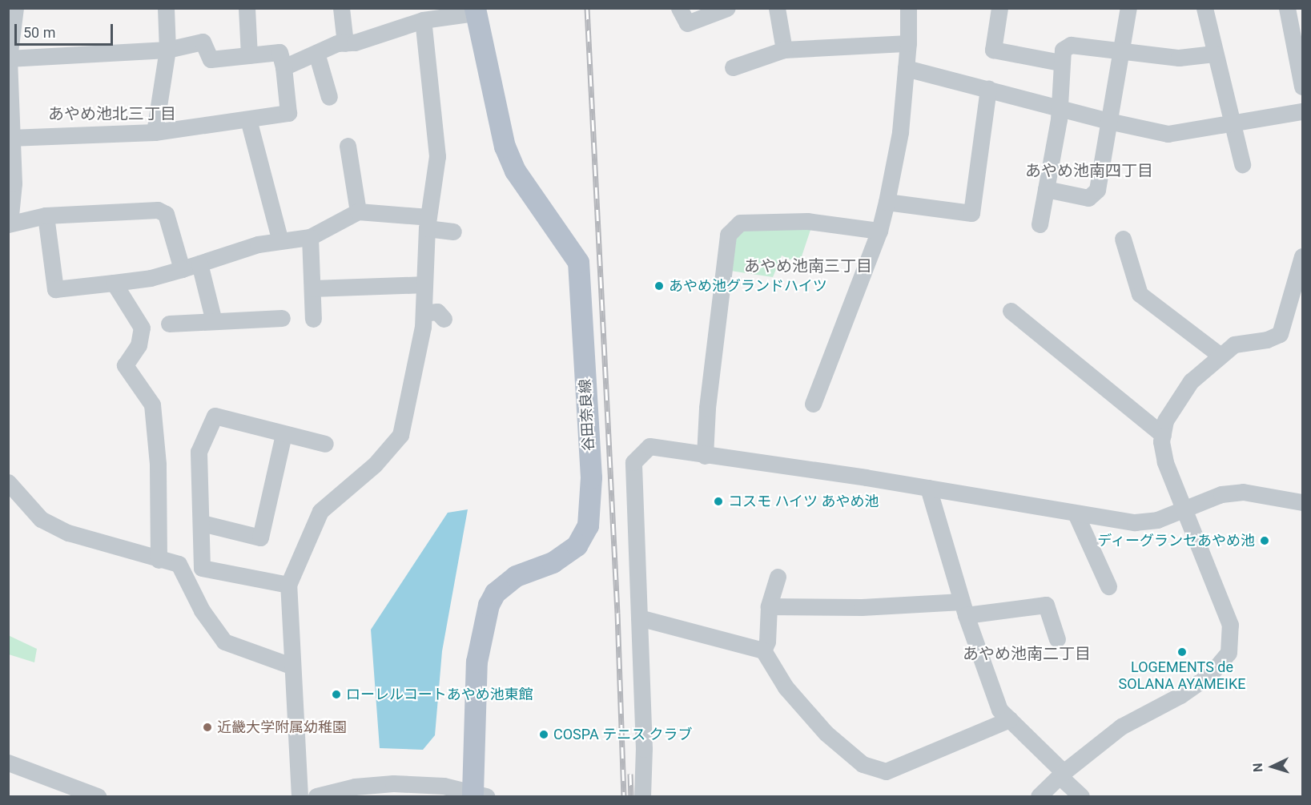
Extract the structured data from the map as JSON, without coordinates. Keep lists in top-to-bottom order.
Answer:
{
  "streets": {
    "main road": ["谷田奈良線"]
  },
  "districts": [
    "あやめ池北三丁目",
    "あやめ池南四丁目",
    "あやめ池南三丁目",
    "あやめ池南二丁目"
  ],
  "places": [
    "あやめ池グランドハイツ",
    "コスモ ハイツ あやめ池",
    "ディーグランセあやめ池",
    "LOGEMENTS de SOLANA AYAMEIKE",
    "ローレルコートあやめ池東館",
    "近畿大学附属幼稚園",
    "COSPA テニス クラブ"
  ],
  "scale_bar": "50 m",
  "north": "left"
}
